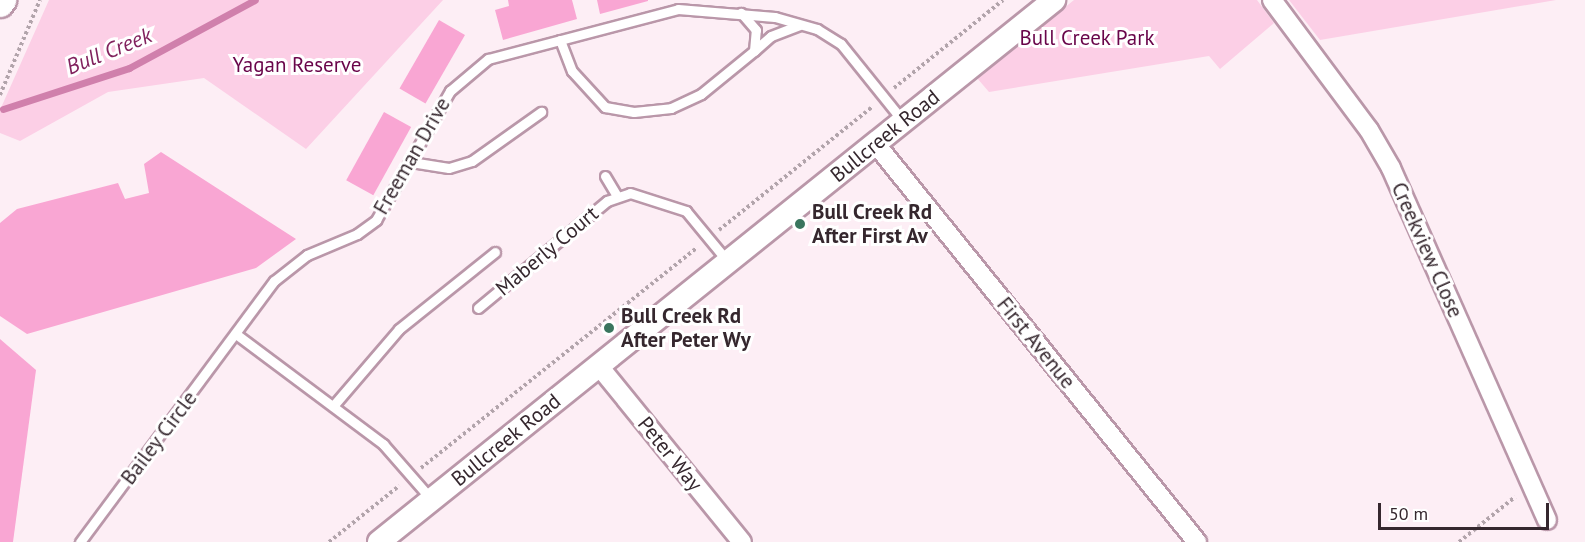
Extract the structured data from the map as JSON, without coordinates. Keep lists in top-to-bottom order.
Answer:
{
  "streets": {
    "street": [
      "Bullcreek Road",
      "Creekview Close",
      "First Avenue",
      "Peter Way"
    ],
    "lane": ["Freeman Drive", "Maberly Court", "Bailey Circle"]
  },
  "crossings": [
    ["Bullcreek Road", "Freeman Drive"],
    ["Bullcreek Road", "Maberly Court"],
    ["Bullcreek Road", "First Avenue"],
    ["Bullcreek Road", "Peter Way"],
    ["Freeman Drive", "Bailey Circle"]
  ],
  "water": ["Bull Creek"],
  "parks": ["Bull Creek Park", "Yagan Reserve"],
  "places": ["Bull Creek Rd After First Av", "Bull Creek Rd After Peter Wy"],
  "scale_bar": "50 m"
}
